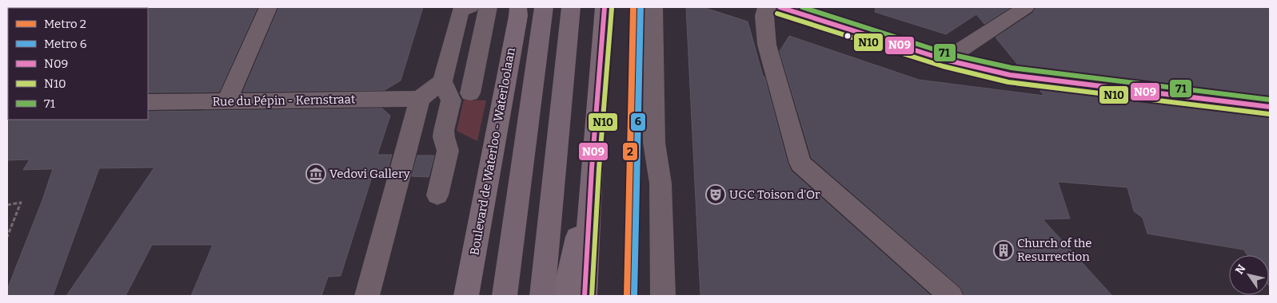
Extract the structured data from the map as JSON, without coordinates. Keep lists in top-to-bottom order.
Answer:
{
  "streets": {
    "main road": ["Boulevard de Waterloo - Waterloolaan"],
    "street": ["Rue du Pépin - Kernstraat"]
  },
  "places": {
    "museum": ["Vedovi Gallery"],
    "theatre": ["UGC Toison d'Or"],
    "building": ["Church of the Resurrection"]
  },
  "lines": [
    "metro line 2",
    "metro line 6",
    "transit line N09",
    "transit line 71",
    "transit line N10"
  ],
  "legend": [
    "Metro 2",
    "Metro 6",
    "N09",
    "N10",
    "71"
  ],
  "north": "top left"
}
